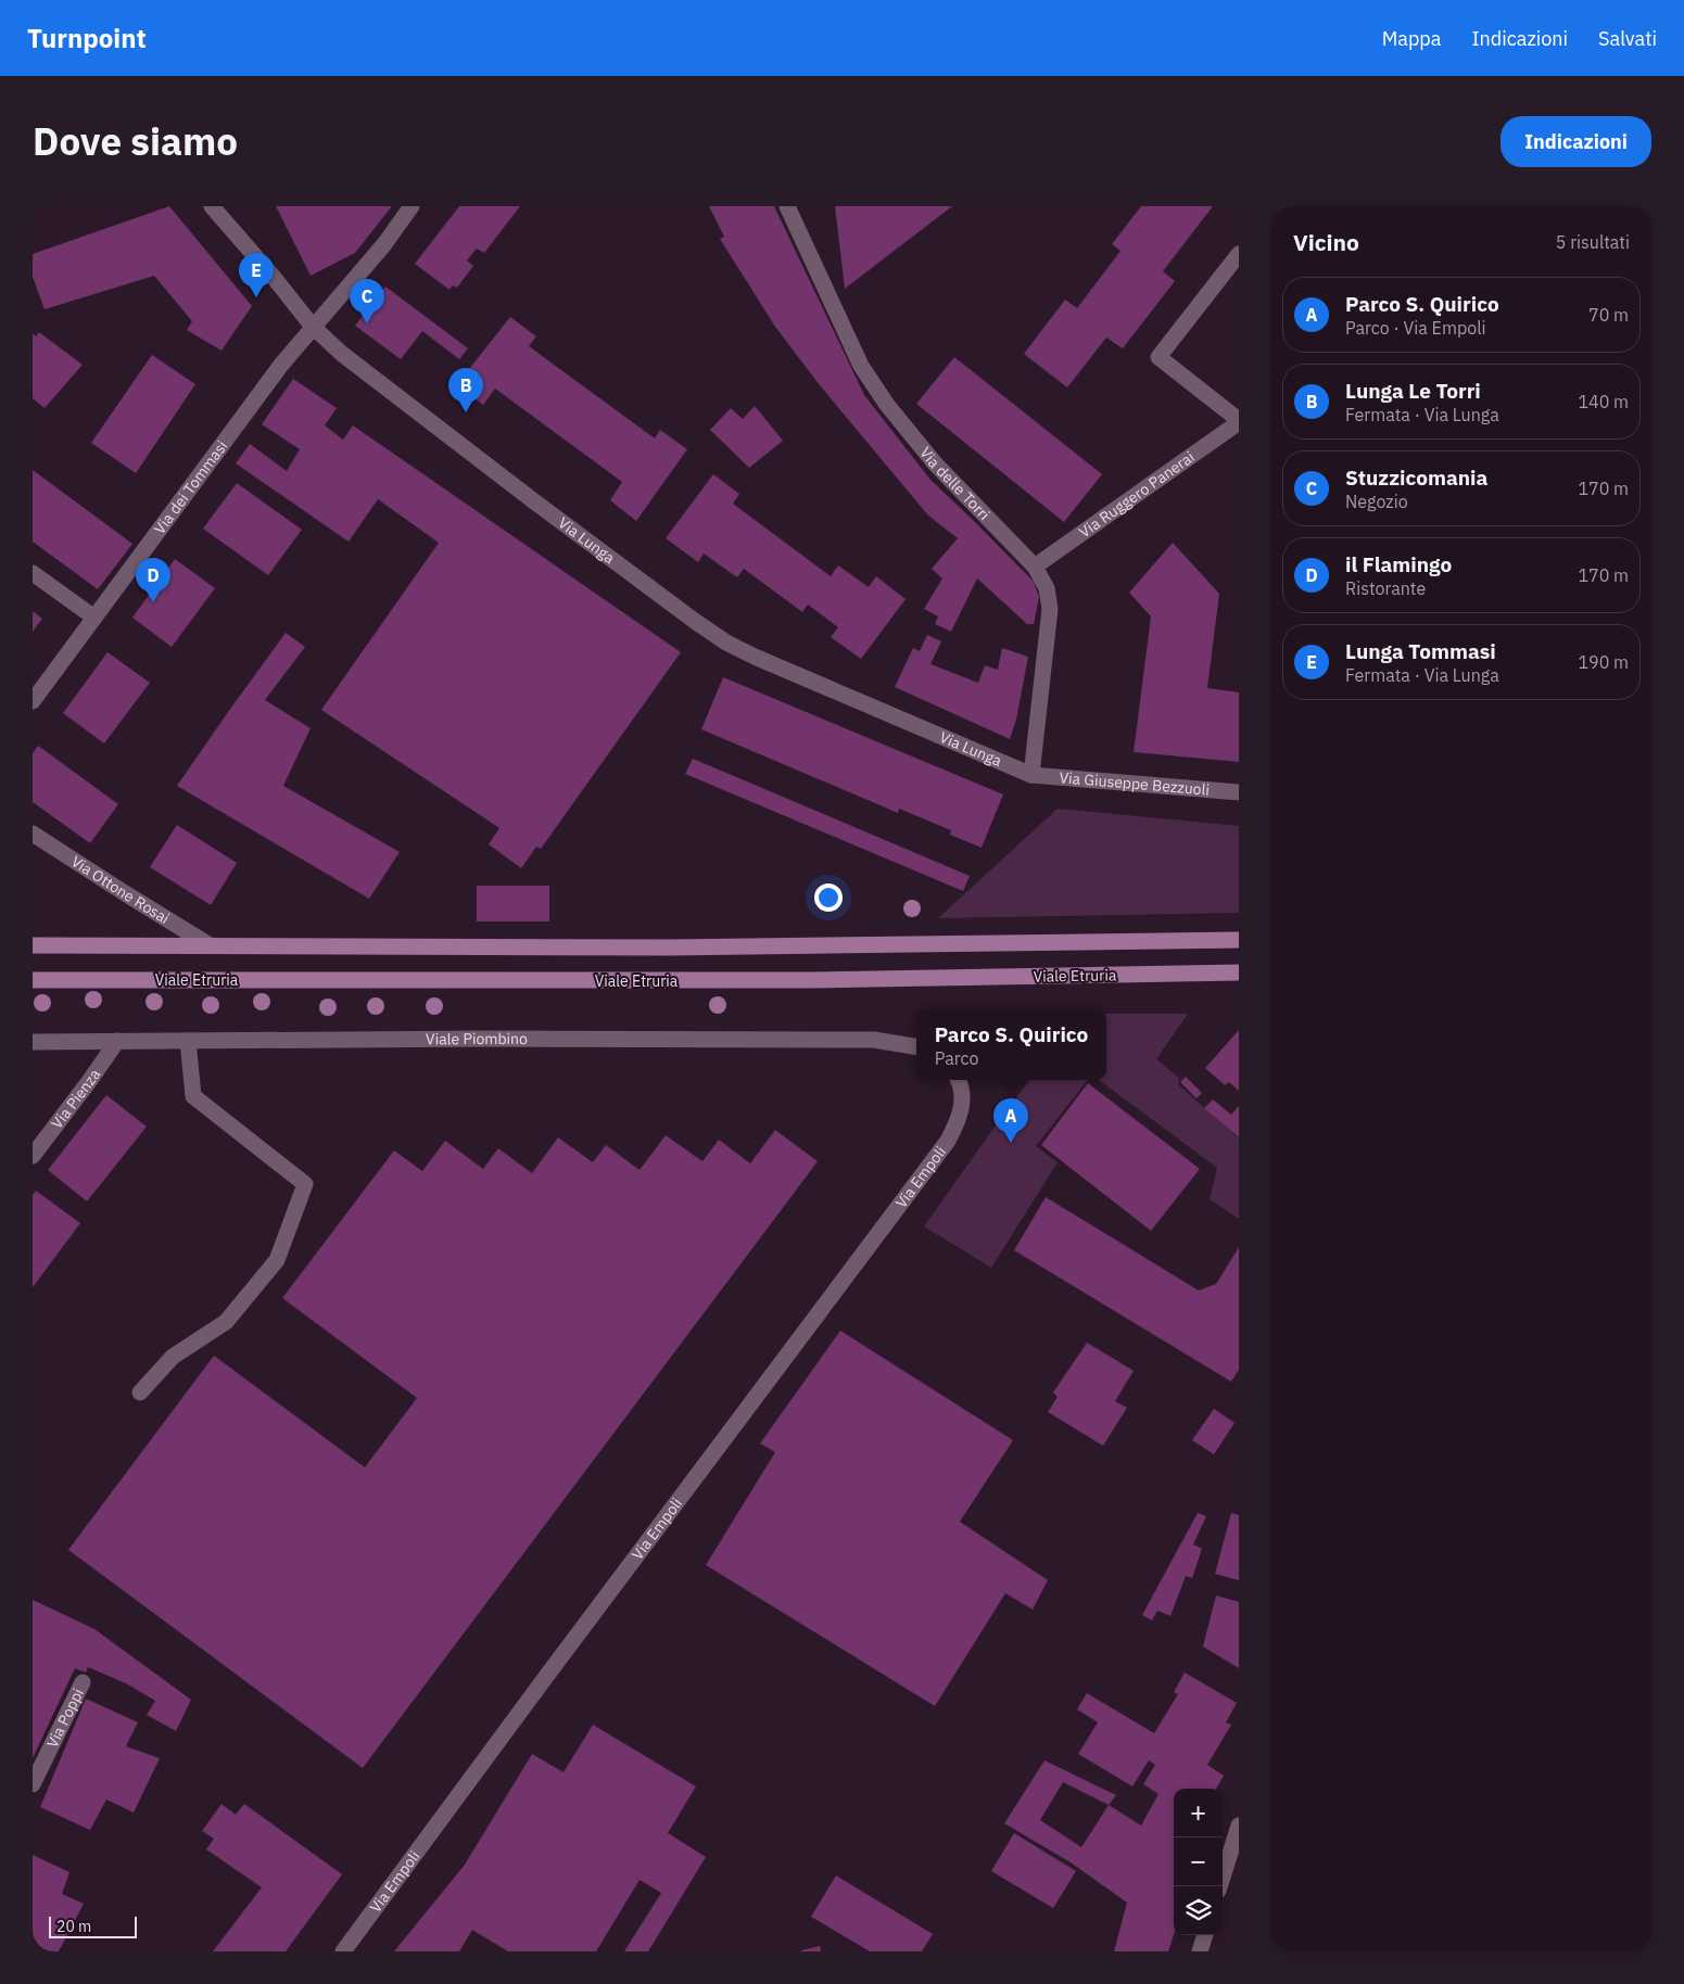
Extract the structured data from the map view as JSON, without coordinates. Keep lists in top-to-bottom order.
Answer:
{
  "streets": {
    "main road": ["Viale Etruria"],
    "street": [
      "Via delle Torri",
      "Via dei Tommasi",
      "Via Ruggero Panerai",
      "Via Lunga",
      "Via Giuseppe Bezzuoli",
      "Via Ottone Rosai",
      "Viale Piombino",
      "Via Pienza",
      "Via Empoli",
      "Via Poppi"
    ]
  },
  "crossings": [
    ["Via delle Torri", "Via Ruggero Panerai"],
    ["Via delle Torri", "Via Lunga"],
    ["Via delle Torri", "Via Giuseppe Bezzuoli"],
    ["Via dei Tommasi", "Via Lunga"],
    ["Via Lunga", "Via Giuseppe Bezzuoli"],
    ["Viale Piombino", "Via Pienza"]
  ],
  "scale_bar": "20 m",
  "page": {
    "header": "Turnpoint",
    "nav": ["Mappa", "Indicazioni", "Salvati"],
    "title": "Dove siamo",
    "buttons": "Indicazioni",
    "heading": ["Vicino", "5 risultati"],
    "pins": [
      "E",
      "C",
      "B",
      "D",
      "A"
    ],
    "list": [
      {
        "mark": "A",
        "name": "Parco S. Quirico",
        "note": "Parco · Via Empoli",
        "value": "70 m"
      },
      {
        "mark": "B",
        "name": "Lunga Le Torri",
        "note": "Fermata · Via Lunga",
        "value": "140 m"
      },
      {
        "mark": "C",
        "name": "Stuzzicomania",
        "note": "Negozio",
        "value": "170 m"
      },
      {
        "mark": "D",
        "name": "il Flamingo",
        "note": "Ristorante",
        "value": "170 m"
      },
      {
        "mark": "E",
        "name": "Lunga Tommasi",
        "note": "Fermata · Via Lunga",
        "value": "190 m"
      }
    ],
    "popup": ["Parco S. Quirico", "Parco"],
    "map_buttons": ["+", "−"],
    "scale": "20 m"
  }
}
